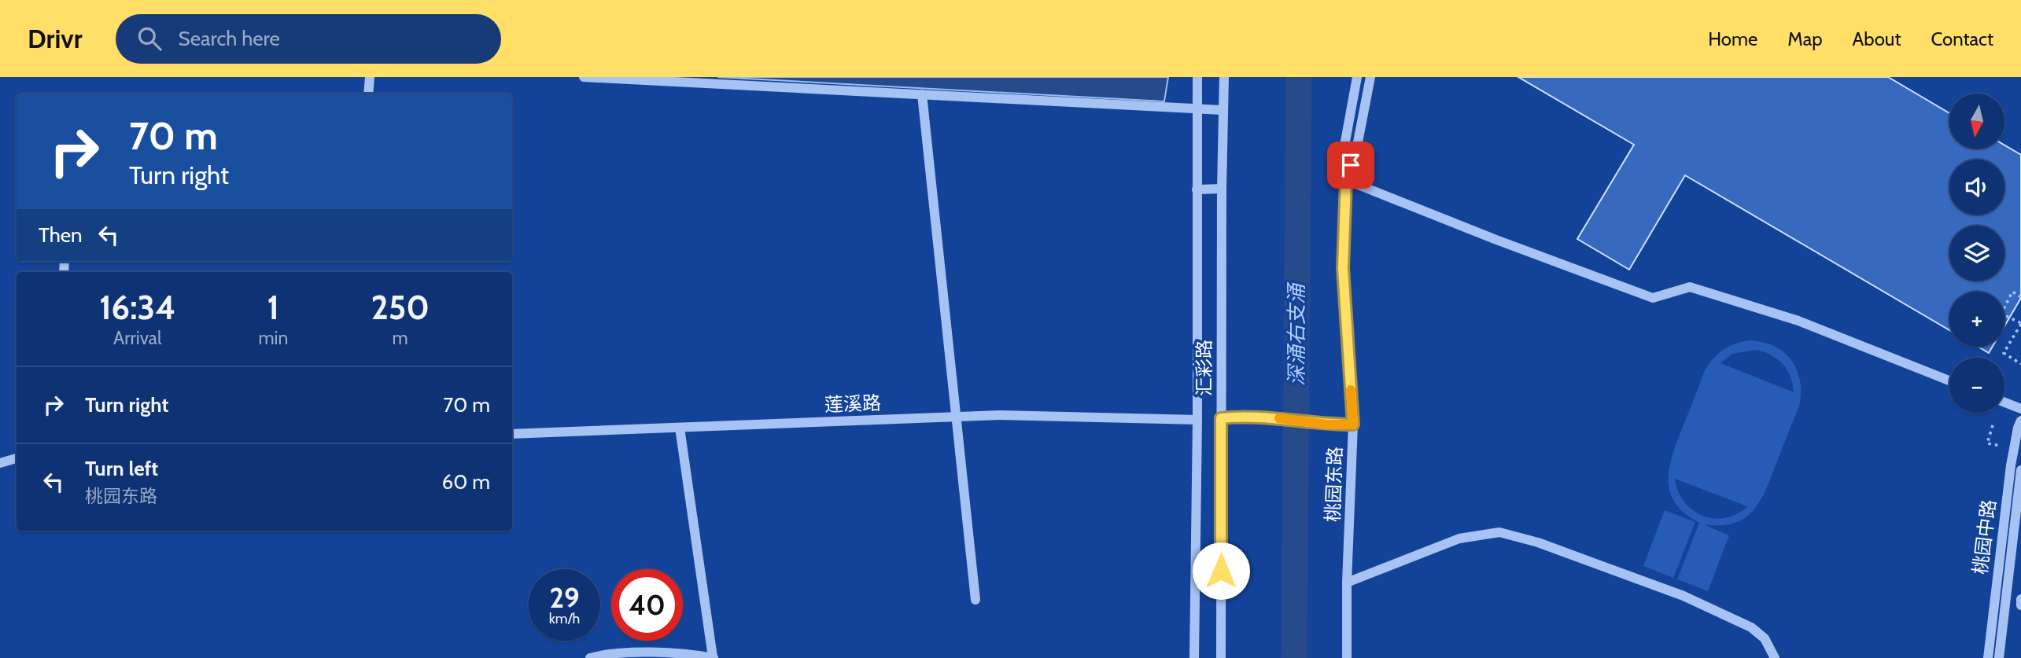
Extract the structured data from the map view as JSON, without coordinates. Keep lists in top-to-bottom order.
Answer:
{
  "streets": {
    "street": [
      "汇彩路",
      "莲溪路",
      "桃园东路",
      "桃园中路"
    ]
  },
  "crossings": [
    ["汇彩路", "莲溪路"]
  ],
  "water": ["深涌右支涌"],
  "north": "bottom",
  "page": {
    "header": "Drivr",
    "search": "Search here",
    "nav": [
      "Home",
      "Map",
      "About",
      "Contact"
    ],
    "map_buttons": ["+", "−"],
    "turn": ["70 m", "Turn right"],
    "then": "Then",
    "eta": [
      "16:34",
      "Arrival",
      "1",
      "min",
      "250",
      "m"
    ],
    "list": [
      {
        "name": "Turn right",
        "value": "70 m"
      },
      {
        "name": "Turn left",
        "note": "桃园东路",
        "value": "60 m"
      }
    ],
    "speed": "29 km/h",
    "limit": "40"
  }
}
